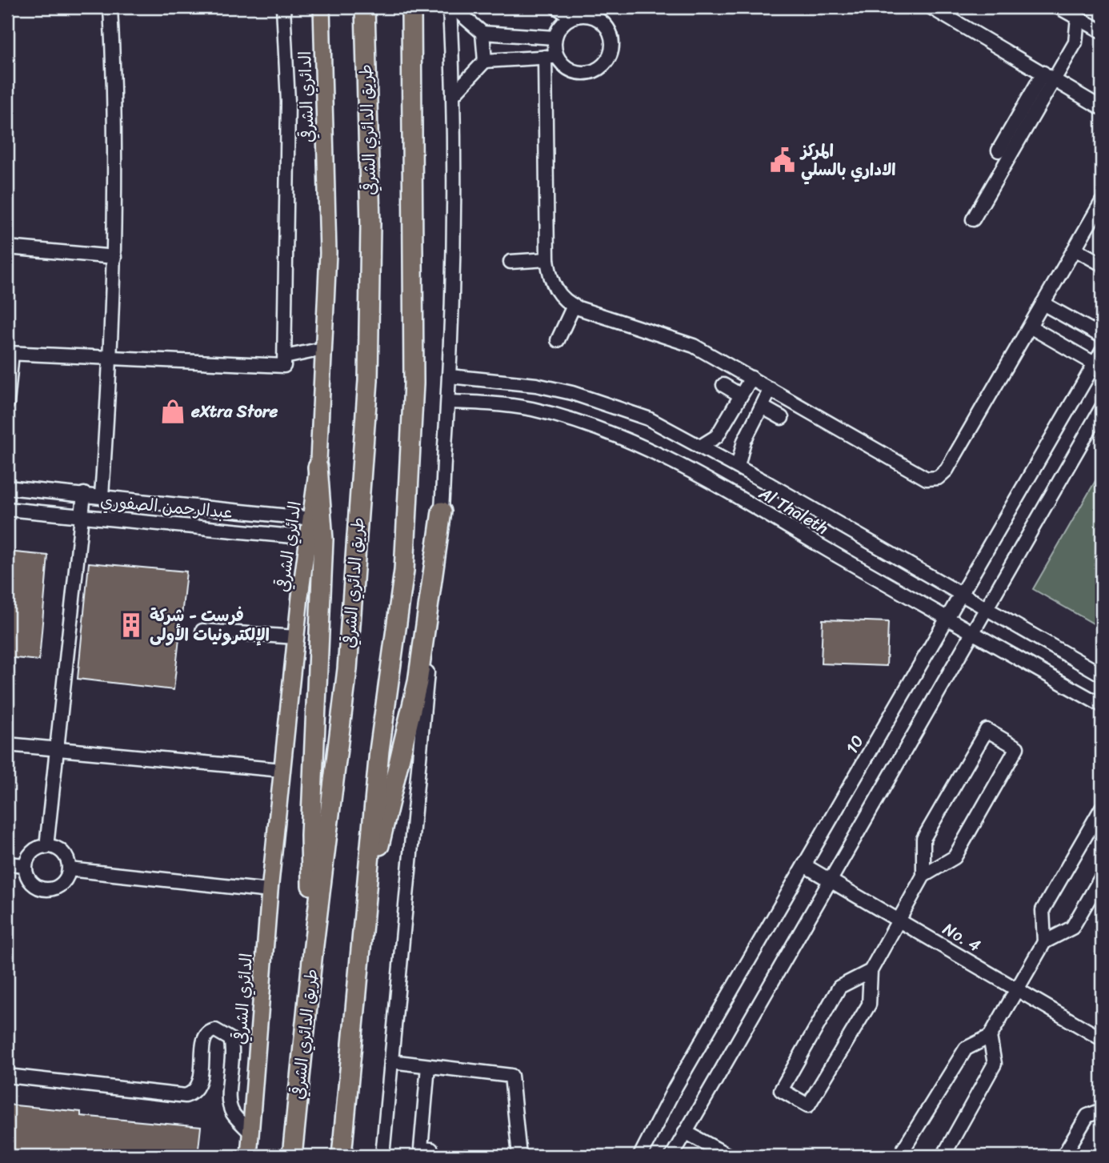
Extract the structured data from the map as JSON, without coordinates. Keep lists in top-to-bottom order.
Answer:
{
  "streets": {
    "highway": ["طريق الدائري الشرقي"],
    "main road": ["الدائري الشرقي"],
    "street": [
      "عبدالرحمن الصفوري",
      "Al Thaleth",
      "10",
      "No. 4"
    ]
  },
  "crossings": [
    ["الدائري الشرقي", "عبدالرحمن الصفوري"],
    ["Al Thaleth", "10"],
    ["10", "No. 4"]
  ],
  "places": {
    "public building": ["المركز الاداري بالسلي"],
    "shop": ["eXtra Store"],
    "building": ["فرست - شركة الإلكترونيات الأولى"]
  }
}
